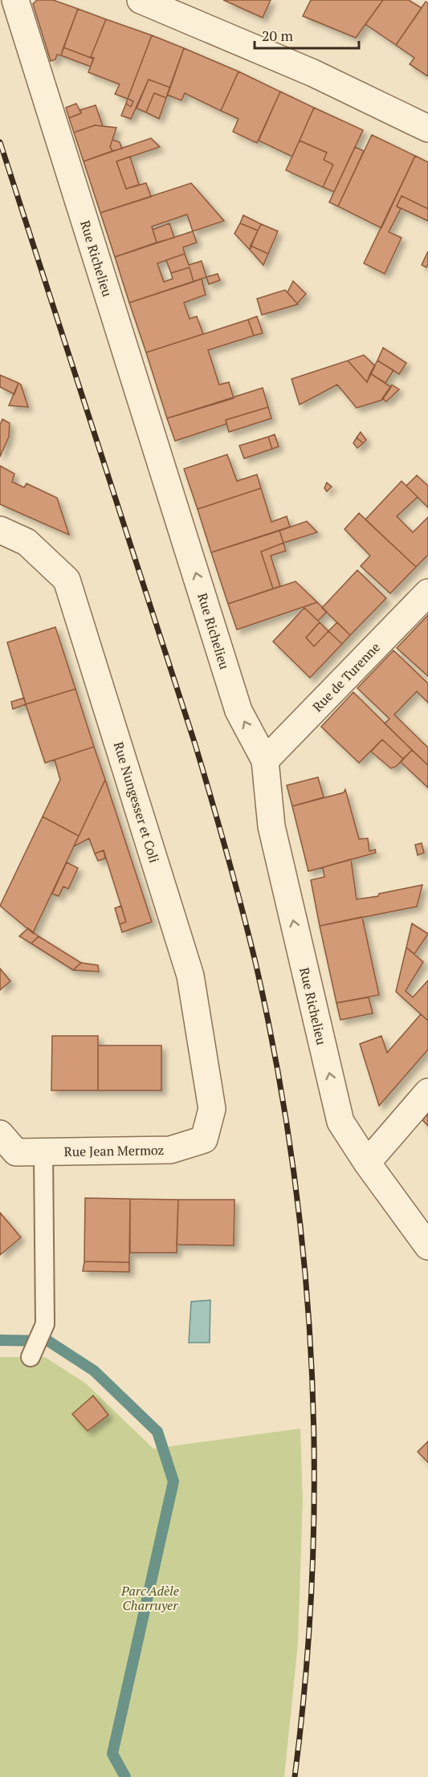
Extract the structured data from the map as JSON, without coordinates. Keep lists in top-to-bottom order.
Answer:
{
  "streets": {
    "street": [
      "Rue Richelieu",
      "Rue de Turenne",
      "Rue Nungesser et Coli",
      "Rue Jean Mermoz"
    ]
  },
  "crossings": [
    ["Rue Richelieu", "Rue de Turenne"],
    ["Rue Nungesser et Coli", "Rue Jean Mermoz"]
  ],
  "one_way": ["Rue Richelieu"],
  "parks": ["Parc Adèle Charruyer"],
  "scale_bar": "20 m"
}
